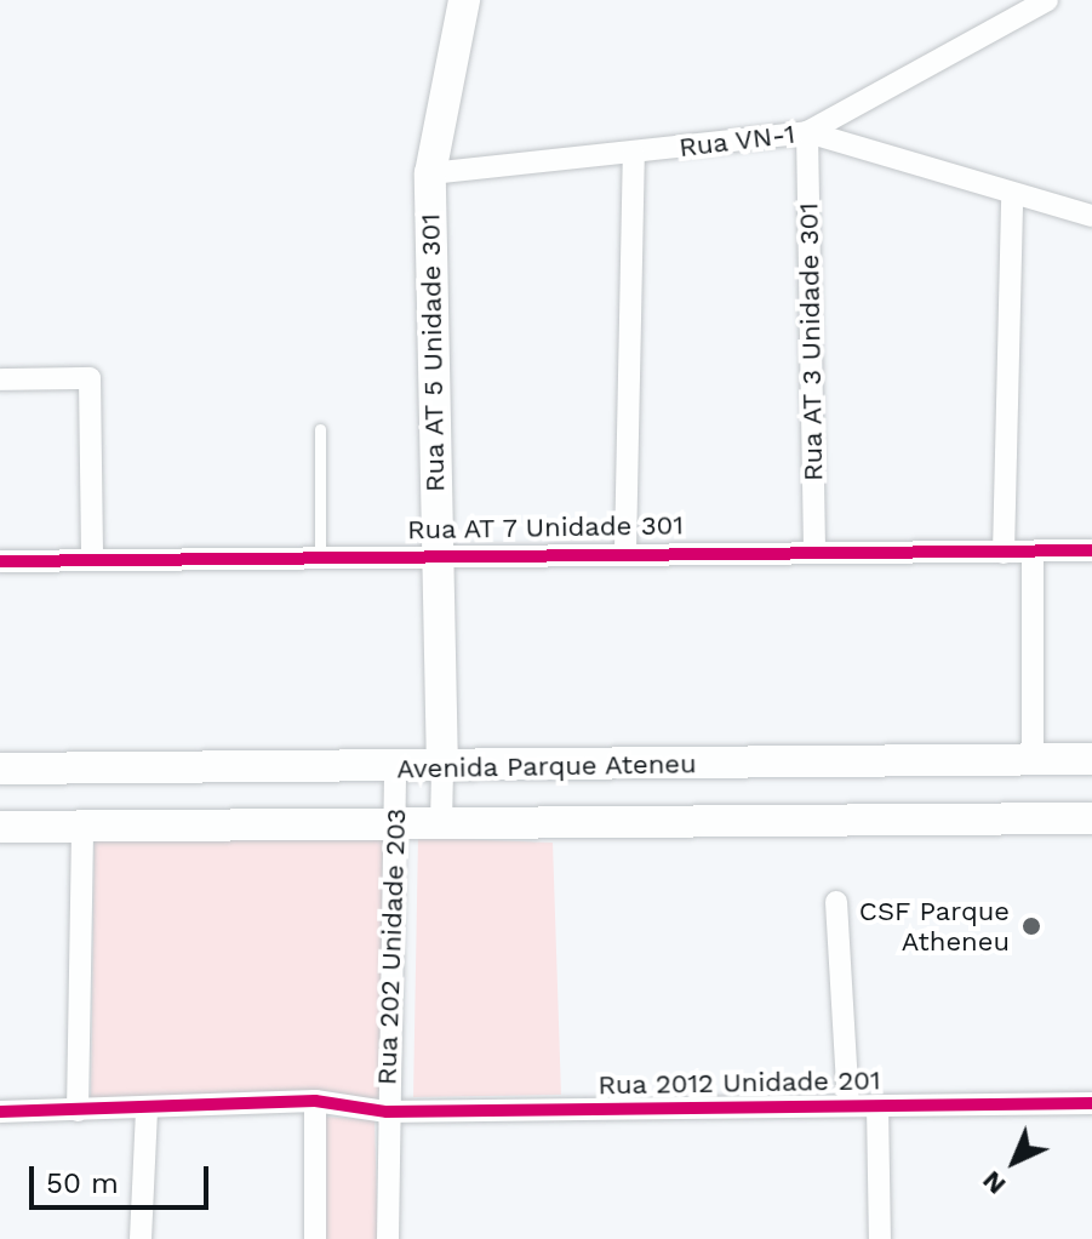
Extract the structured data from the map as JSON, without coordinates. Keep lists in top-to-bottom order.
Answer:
{
  "streets": {
    "street": [
      "Rua VN-1",
      "Rua AT 3 Unidade 301",
      "Rua AT 5 Unidade 301",
      "Rua AT 7 Unidade 301",
      "Avenida Parque Ateneu",
      "Rua 202 Unidade 203",
      "Rua 2012 Unidade 201"
    ]
  },
  "crossings": [
    ["Rua VN-1", "Rua AT 3 Unidade 301"],
    ["Rua VN-1", "Rua AT 5 Unidade 301"],
    ["Rua AT 3 Unidade 301", "Rua AT 7 Unidade 301"],
    ["Rua AT 5 Unidade 301", "Rua AT 7 Unidade 301"],
    ["Rua AT 5 Unidade 301", "Avenida Parque Ateneu"],
    ["Avenida Parque Ateneu", "Rua 202 Unidade 203"],
    ["Rua 202 Unidade 203", "Rua 2012 Unidade 201"]
  ],
  "places": ["CSF Parque Atheneu"],
  "scale_bar": "50 m",
  "north": "bottom left"
}
